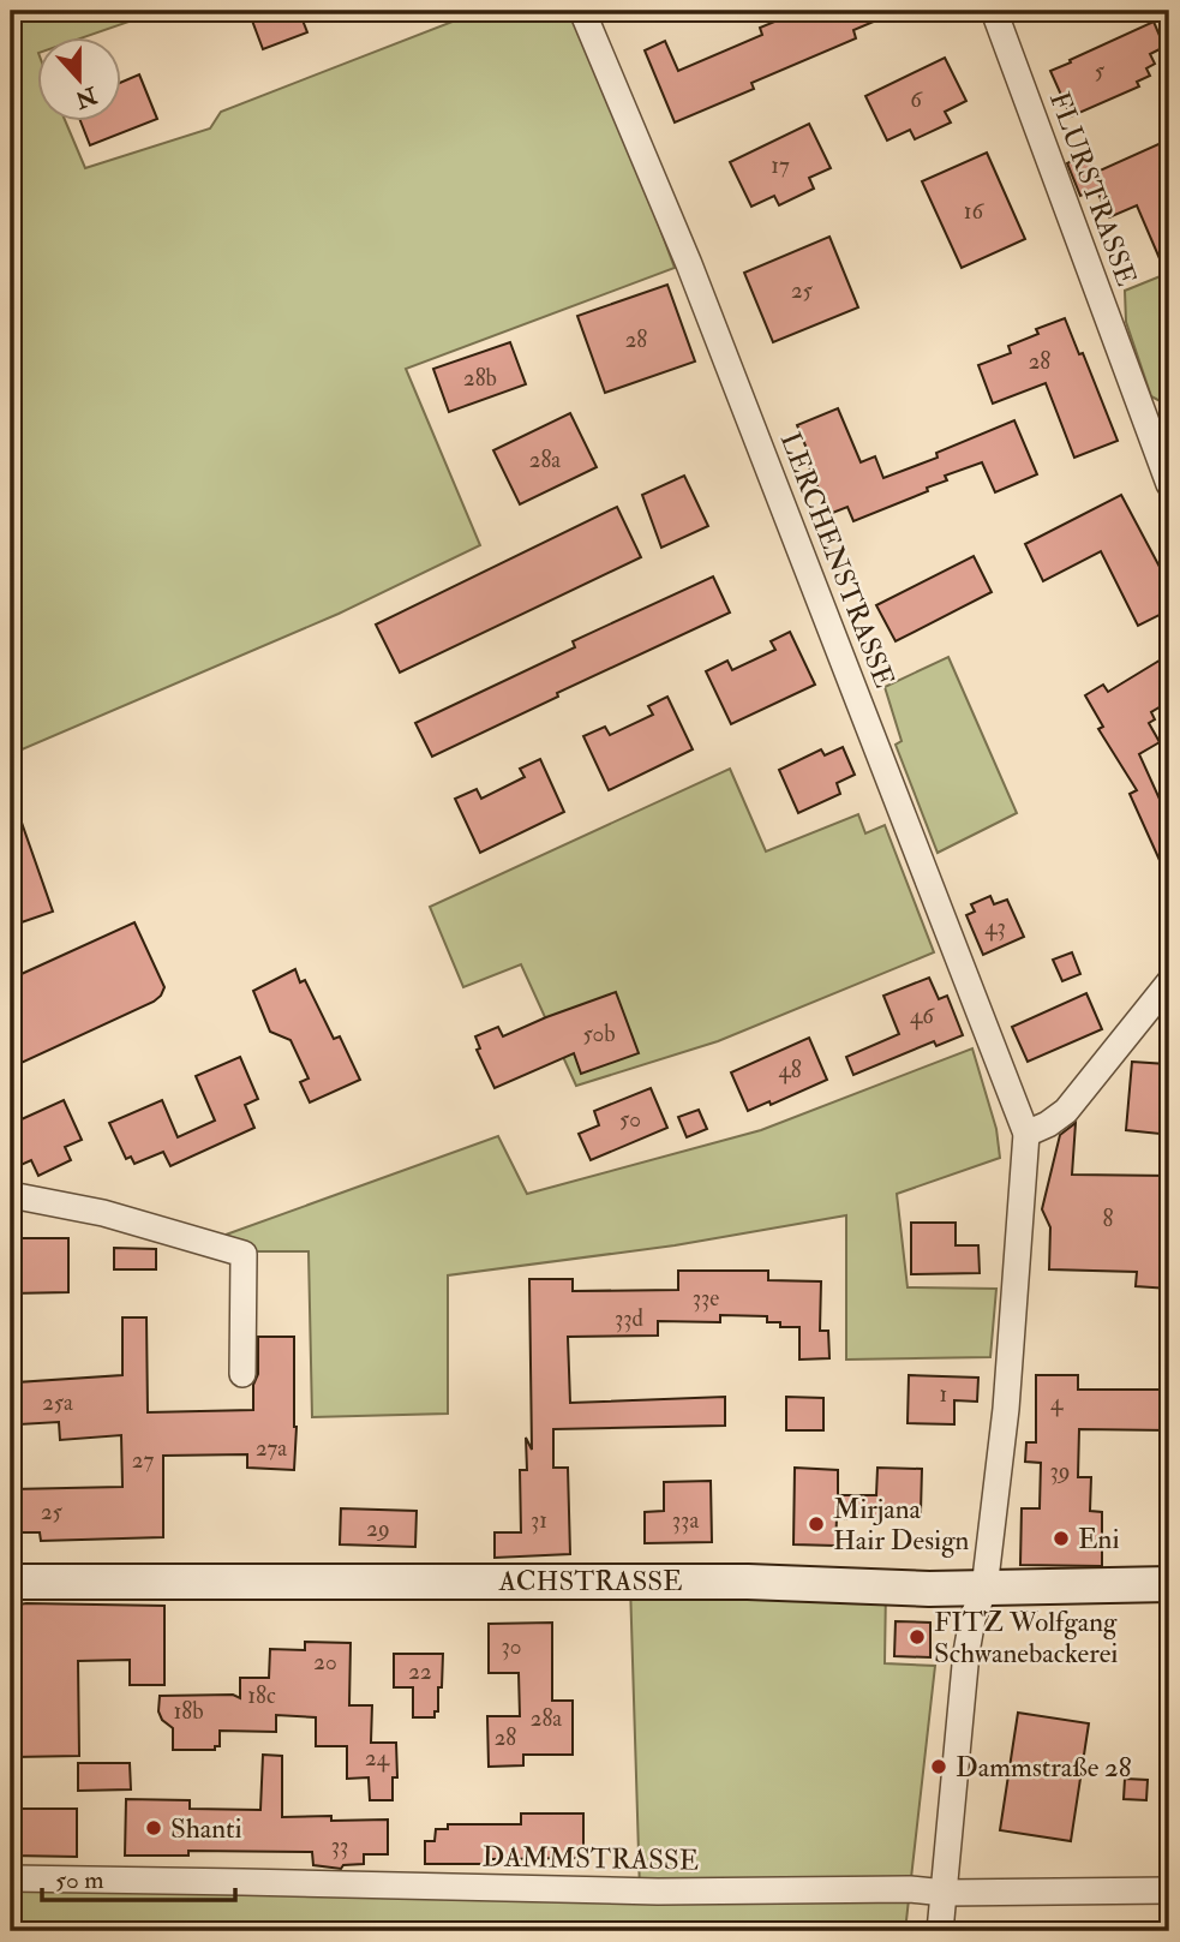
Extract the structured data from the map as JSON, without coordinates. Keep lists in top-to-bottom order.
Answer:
{
  "streets": {
    "main road": ["ACHSTRASSE"],
    "street": ["FLURSTRASSE", "LERCHENSTRASSE", "DAMMSTRASSE"]
  },
  "places": [
    "Mirjana Hair Design",
    "Eni",
    "FITZ Wolfgang Schwanebackerei",
    "Dammstraße 28",
    "Shanti"
  ],
  "house_numbers": [
    "5",
    "6",
    "17",
    "16",
    "25",
    "28",
    "28",
    "28b",
    "28a",
    "43",
    "46",
    "50b",
    "48",
    "50",
    "8",
    "33e",
    "33d",
    "1",
    "25a",
    "4",
    "27a",
    "27",
    "39",
    "25",
    "31",
    "33a",
    "29",
    "30",
    "20",
    "22",
    "18c",
    "18b",
    "28a",
    "28",
    "24",
    "33"
  ],
  "scale_bar": "50 m",
  "north": "bottom"
}
